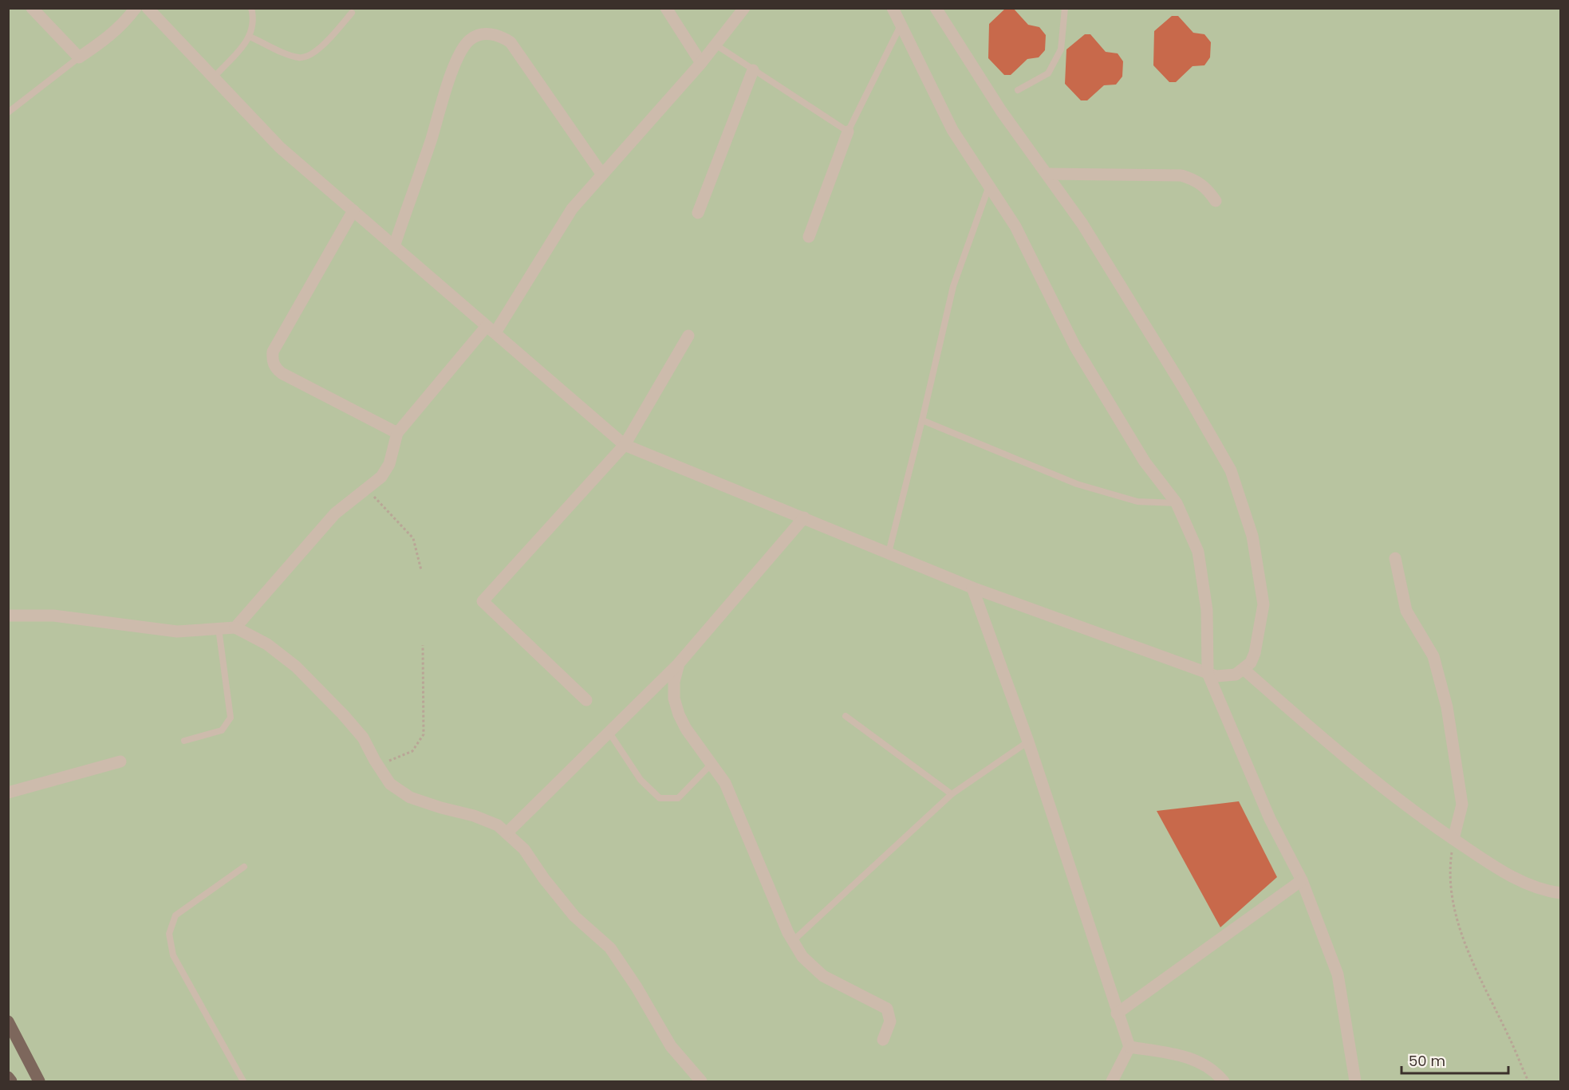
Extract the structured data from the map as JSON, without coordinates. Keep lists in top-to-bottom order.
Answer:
{
  "scale_bar": "50 m"
}
